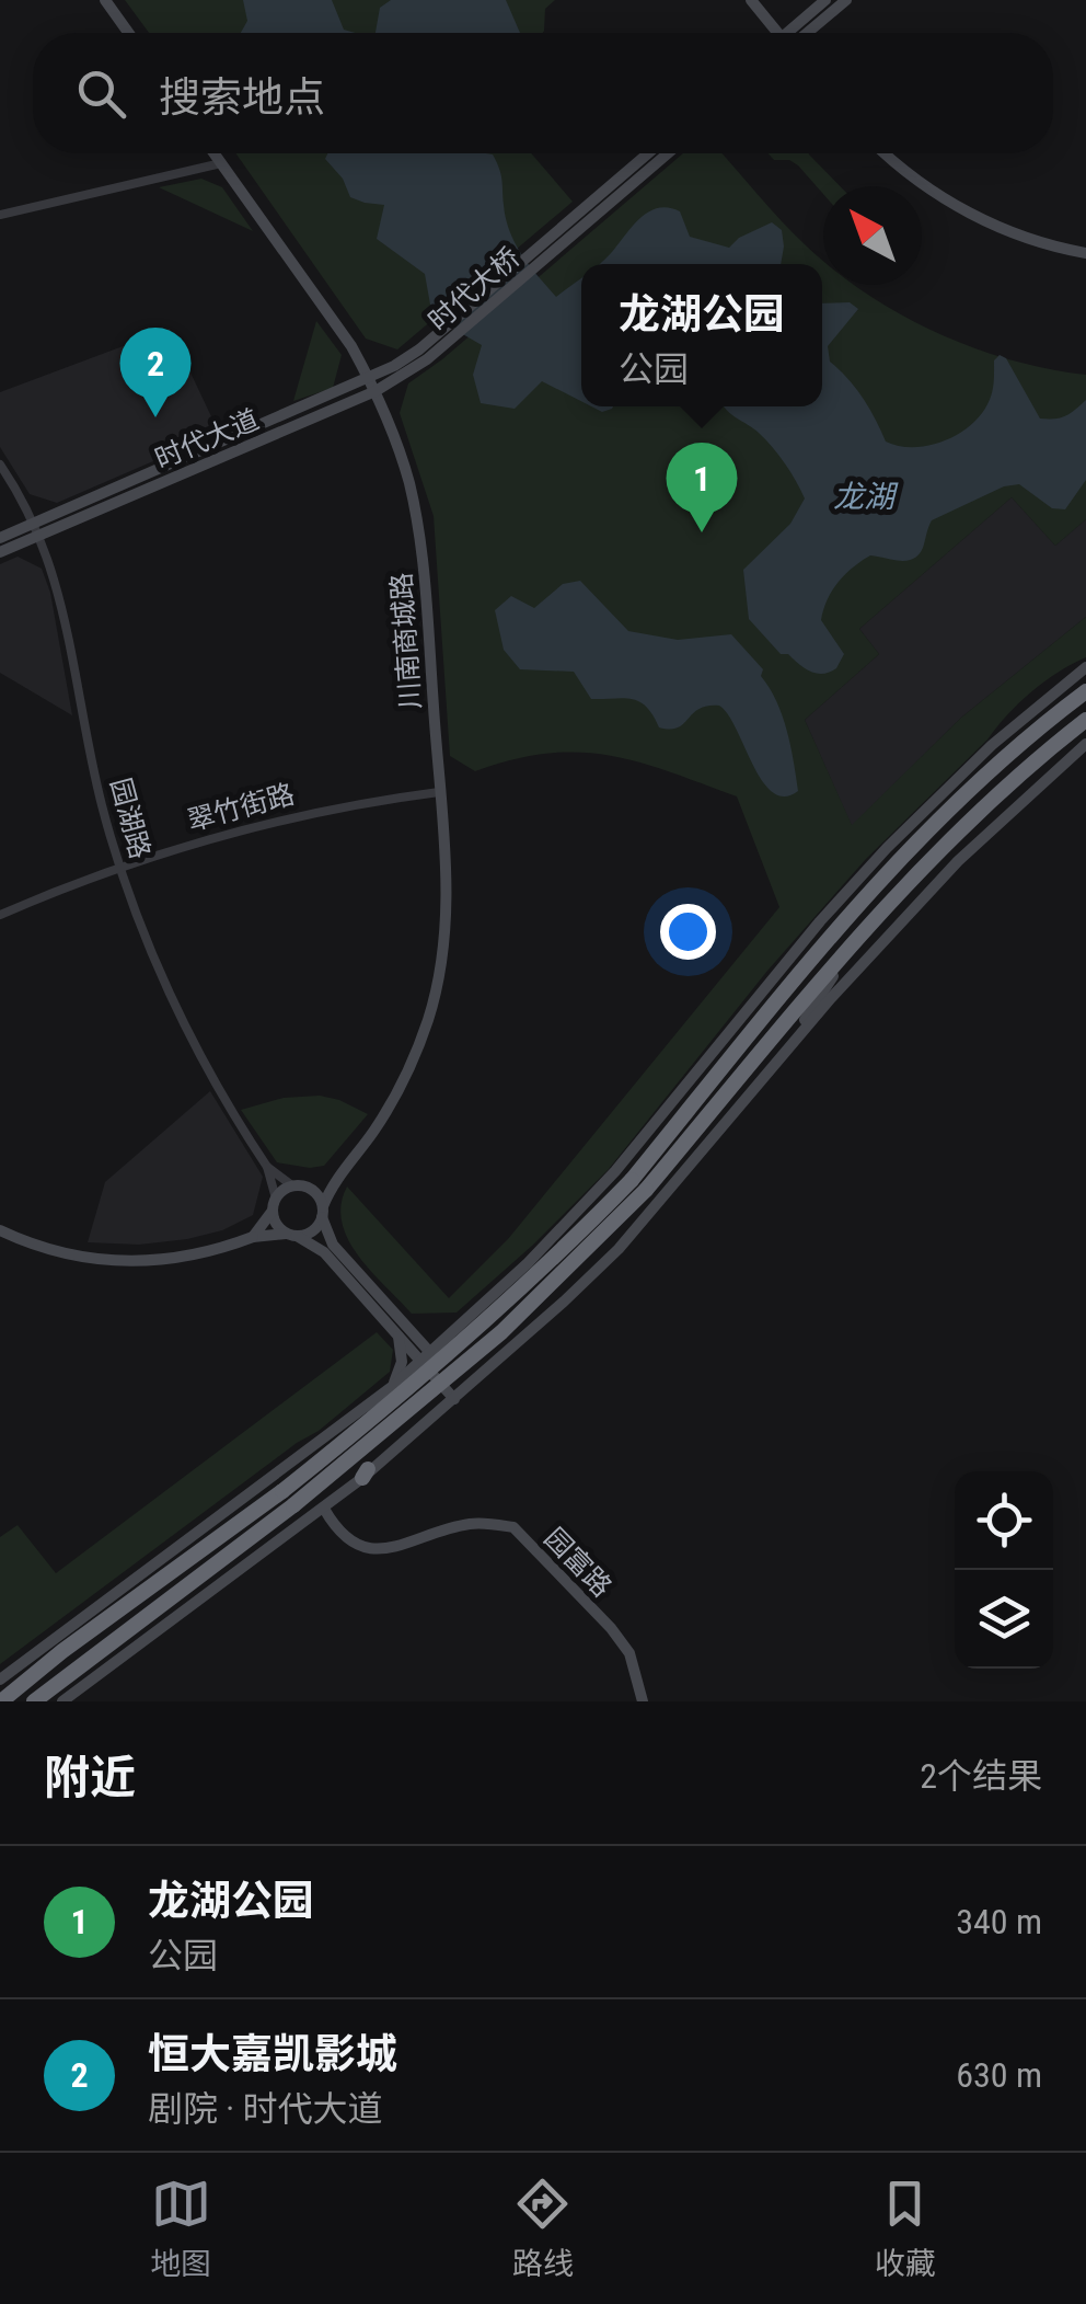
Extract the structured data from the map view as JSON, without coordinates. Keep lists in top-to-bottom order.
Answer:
{
  "streets": {
    "street": [
      "时代大桥",
      "时代大道",
      "川南商城路",
      "翠竹街路",
      "园湖路",
      "园富路"
    ]
  },
  "crossings": [
    ["时代大桥", "时代大道"],
    ["时代大道", "川南商城路"],
    ["时代大道", "园湖路"],
    ["川南商城路", "翠竹街路"],
    ["翠竹街路", "园湖路"]
  ],
  "water": ["龙湖"],
  "north": "top left",
  "page": {
    "search": "搜索地点",
    "popup": ["龙湖公园", "公园"],
    "pins": ["2", "1"],
    "heading": ["附近", "2个结果"],
    "list": [
      {
        "mark": "1",
        "name": "龙湖公园",
        "note": "公园",
        "value": "340 m"
      },
      {
        "mark": "2",
        "name": "恒大嘉凯影城",
        "note": "剧院 · 时代大道",
        "value": "630 m"
      }
    ],
    "nav": ["地图", "路线", "收藏"]
  }
}
